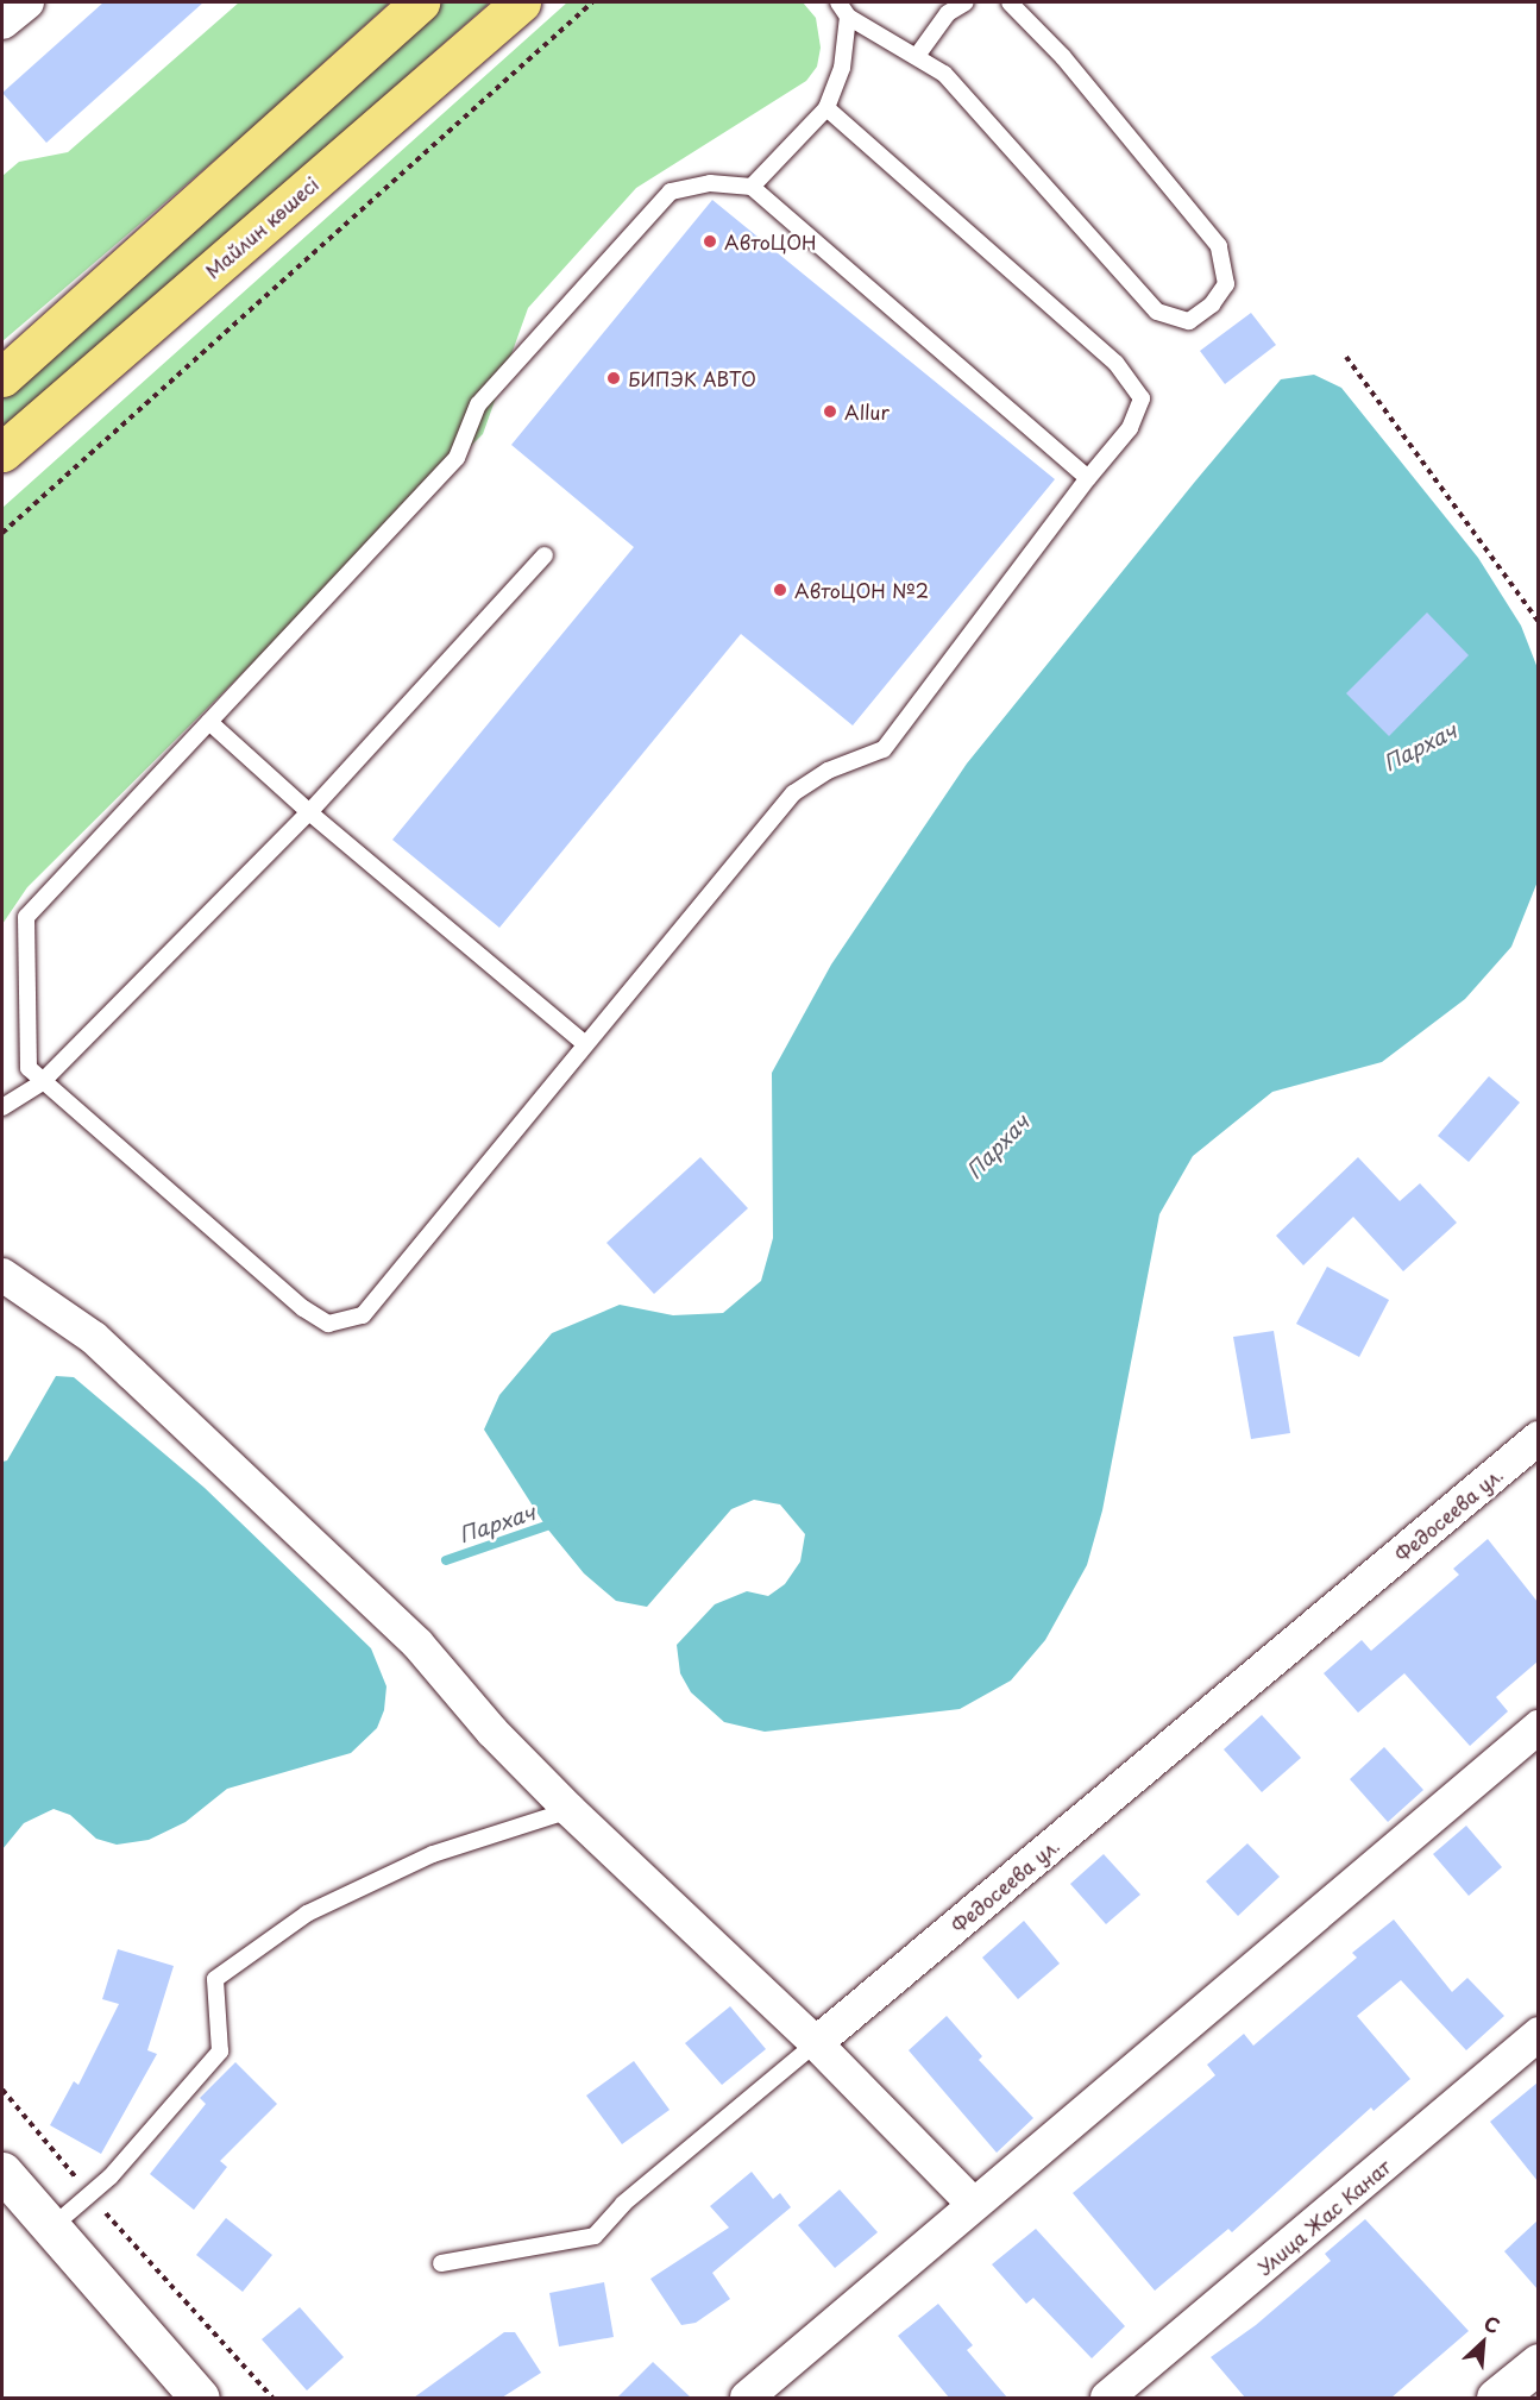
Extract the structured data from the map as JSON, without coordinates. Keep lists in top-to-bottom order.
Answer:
{
  "streets": {
    "main road": ["Майлин көшесі"],
    "street": ["Федосеева ул.", "Улица Жас Канат"]
  },
  "water": ["Пархач"],
  "places": [
    "АвтоЦОН",
    "БИПЭК АВТО",
    "Allur",
    "АвтоЦОН №2"
  ],
  "north": "top right"
}
